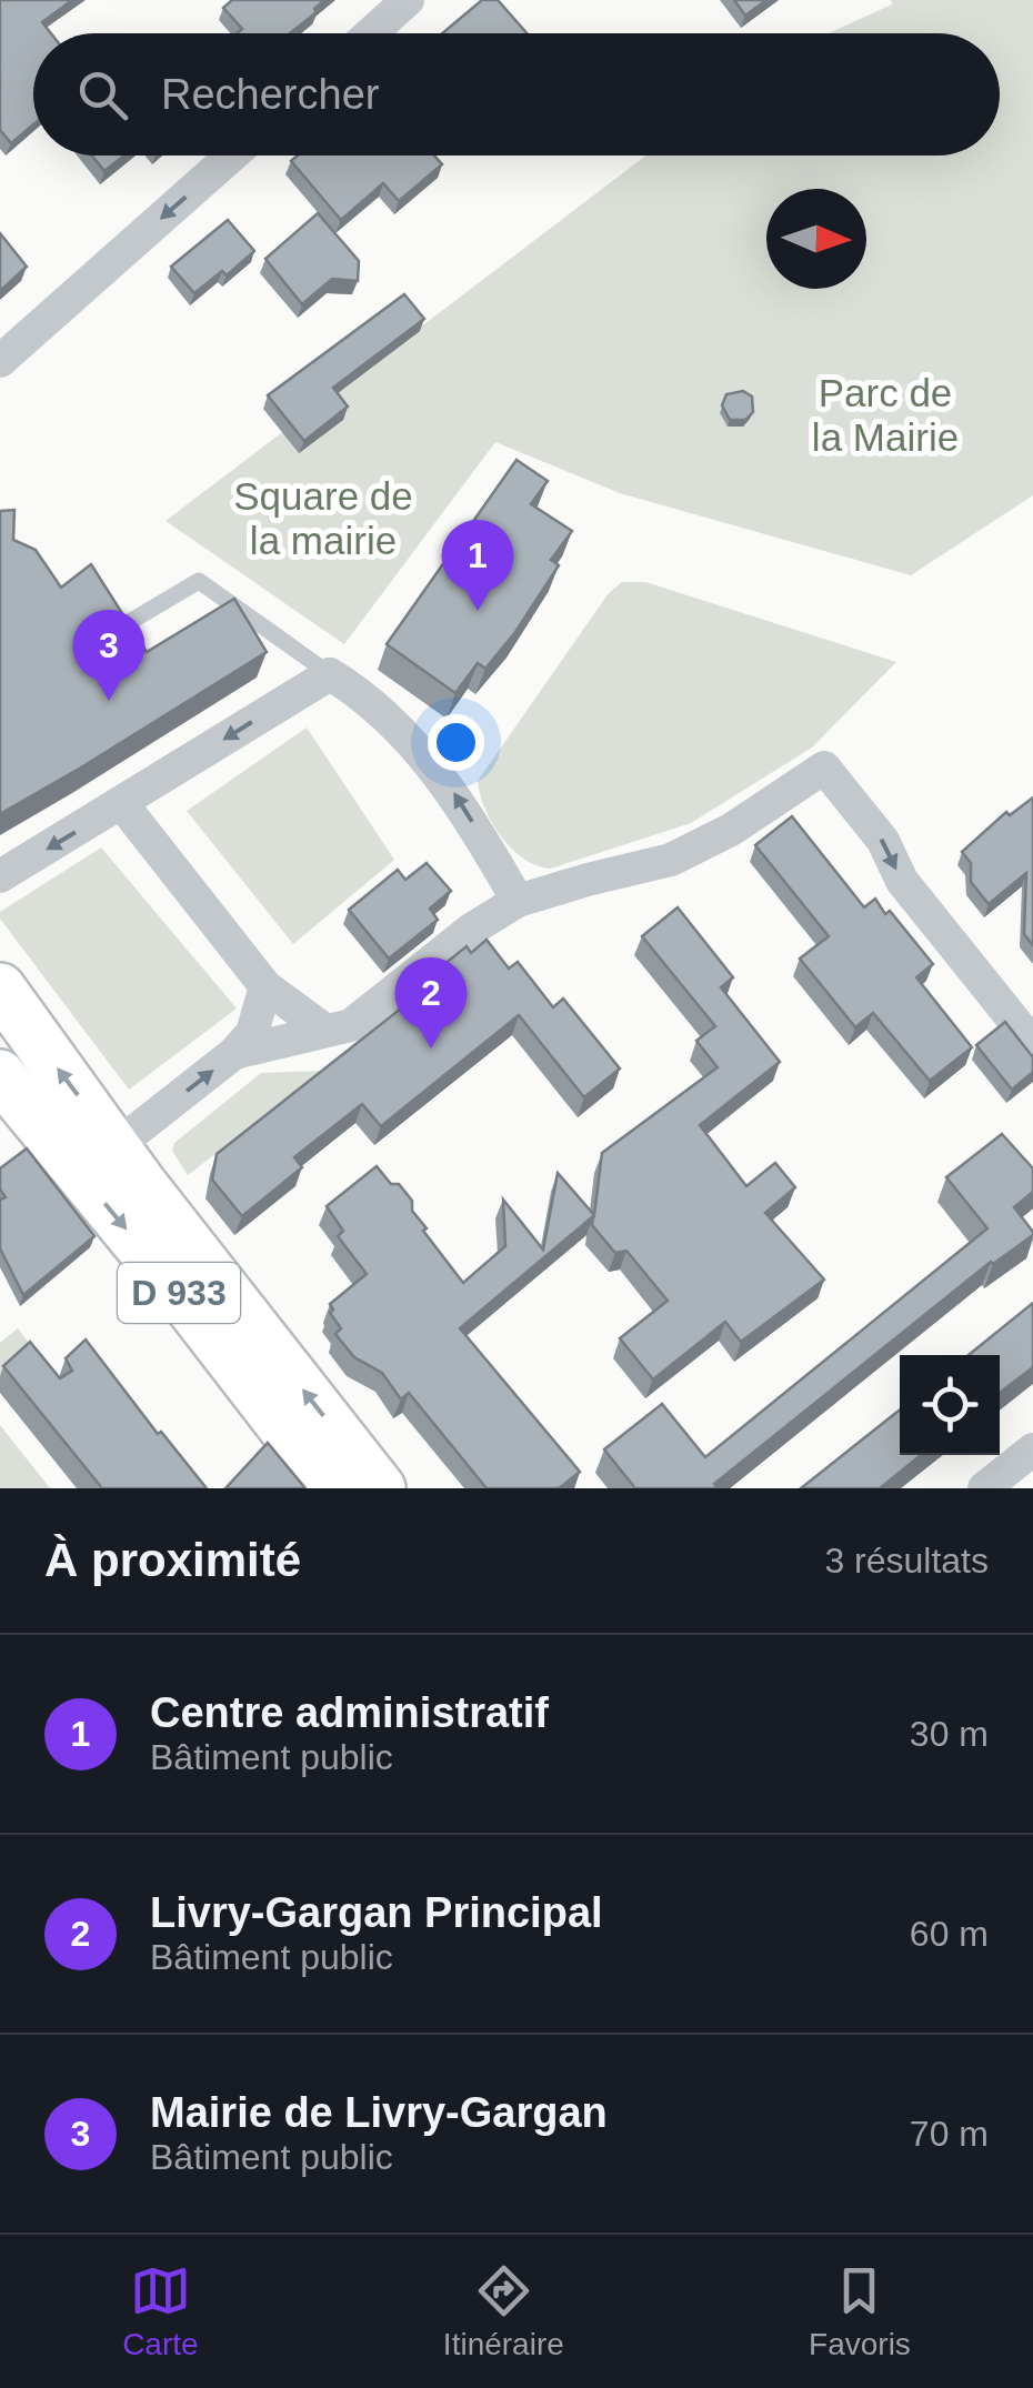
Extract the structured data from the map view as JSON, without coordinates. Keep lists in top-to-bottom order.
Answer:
{
  "streets": {
    "main road": ["D 933"]
  },
  "parks": ["Parc de la Mairie", "Square de la mairie"],
  "north": "right",
  "page": {
    "search": "Rechercher",
    "pins": ["1", "3", "2"],
    "heading": ["À proximité", "3 résultats"],
    "list": [
      {
        "mark": "1",
        "name": "Centre administratif",
        "note": "Bâtiment public",
        "value": "30 m"
      },
      {
        "mark": "2",
        "name": "Livry-Gargan Principal",
        "note": "Bâtiment public",
        "value": "60 m"
      },
      {
        "mark": "3",
        "name": "Mairie de Livry-Gargan",
        "note": "Bâtiment public",
        "value": "70 m"
      }
    ],
    "nav": ["Carte", "Itinéraire", "Favoris"]
  }
}
